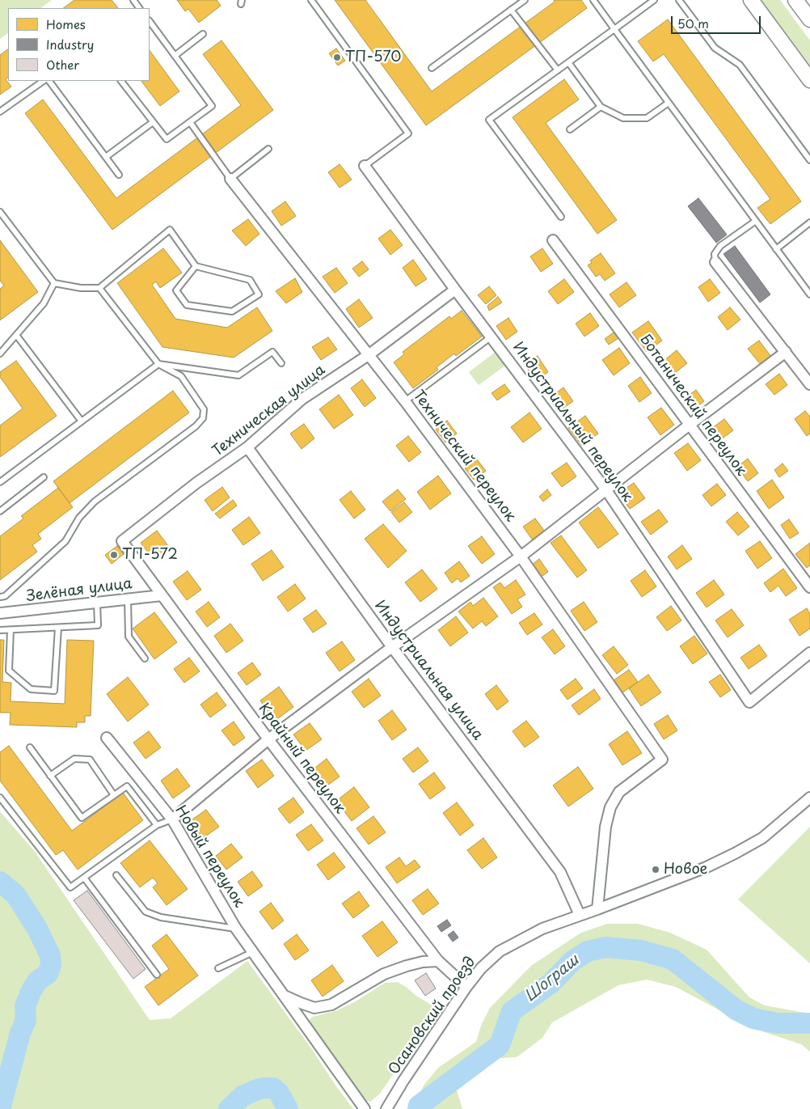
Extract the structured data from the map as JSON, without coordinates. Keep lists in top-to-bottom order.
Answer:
{
  "streets": {
    "street": [
      "Ботанический переулок",
      "Техническая улица",
      "Индустриальный переулок",
      "Технический переулок",
      "Зелёная улица",
      "Индустриальная улица",
      "Крайный переулок",
      "Новый переулок",
      "Осановский проезд"
    ]
  },
  "crossings": [
    ["Техническая улица", "Индустриальный переулок"],
    ["Техническая улица", "Технический переулок"],
    ["Техническая улица", "Индустриальная улица"],
    ["Техническая улица", "Крайный переулок"],
    ["Технический переулок", "Осановский проезд"],
    ["Зелёная улица", "Крайный переулок"],
    ["Индустриальная улица", "Осановский проезд"],
    ["Крайный переулок", "Осановский проезд"]
  ],
  "water": ["Шограш"],
  "places": ["ТП-570", "ТП-572", "Новое"],
  "legend": ["Homes", "Industry", "Other"],
  "scale_bar": "50 m"
}
